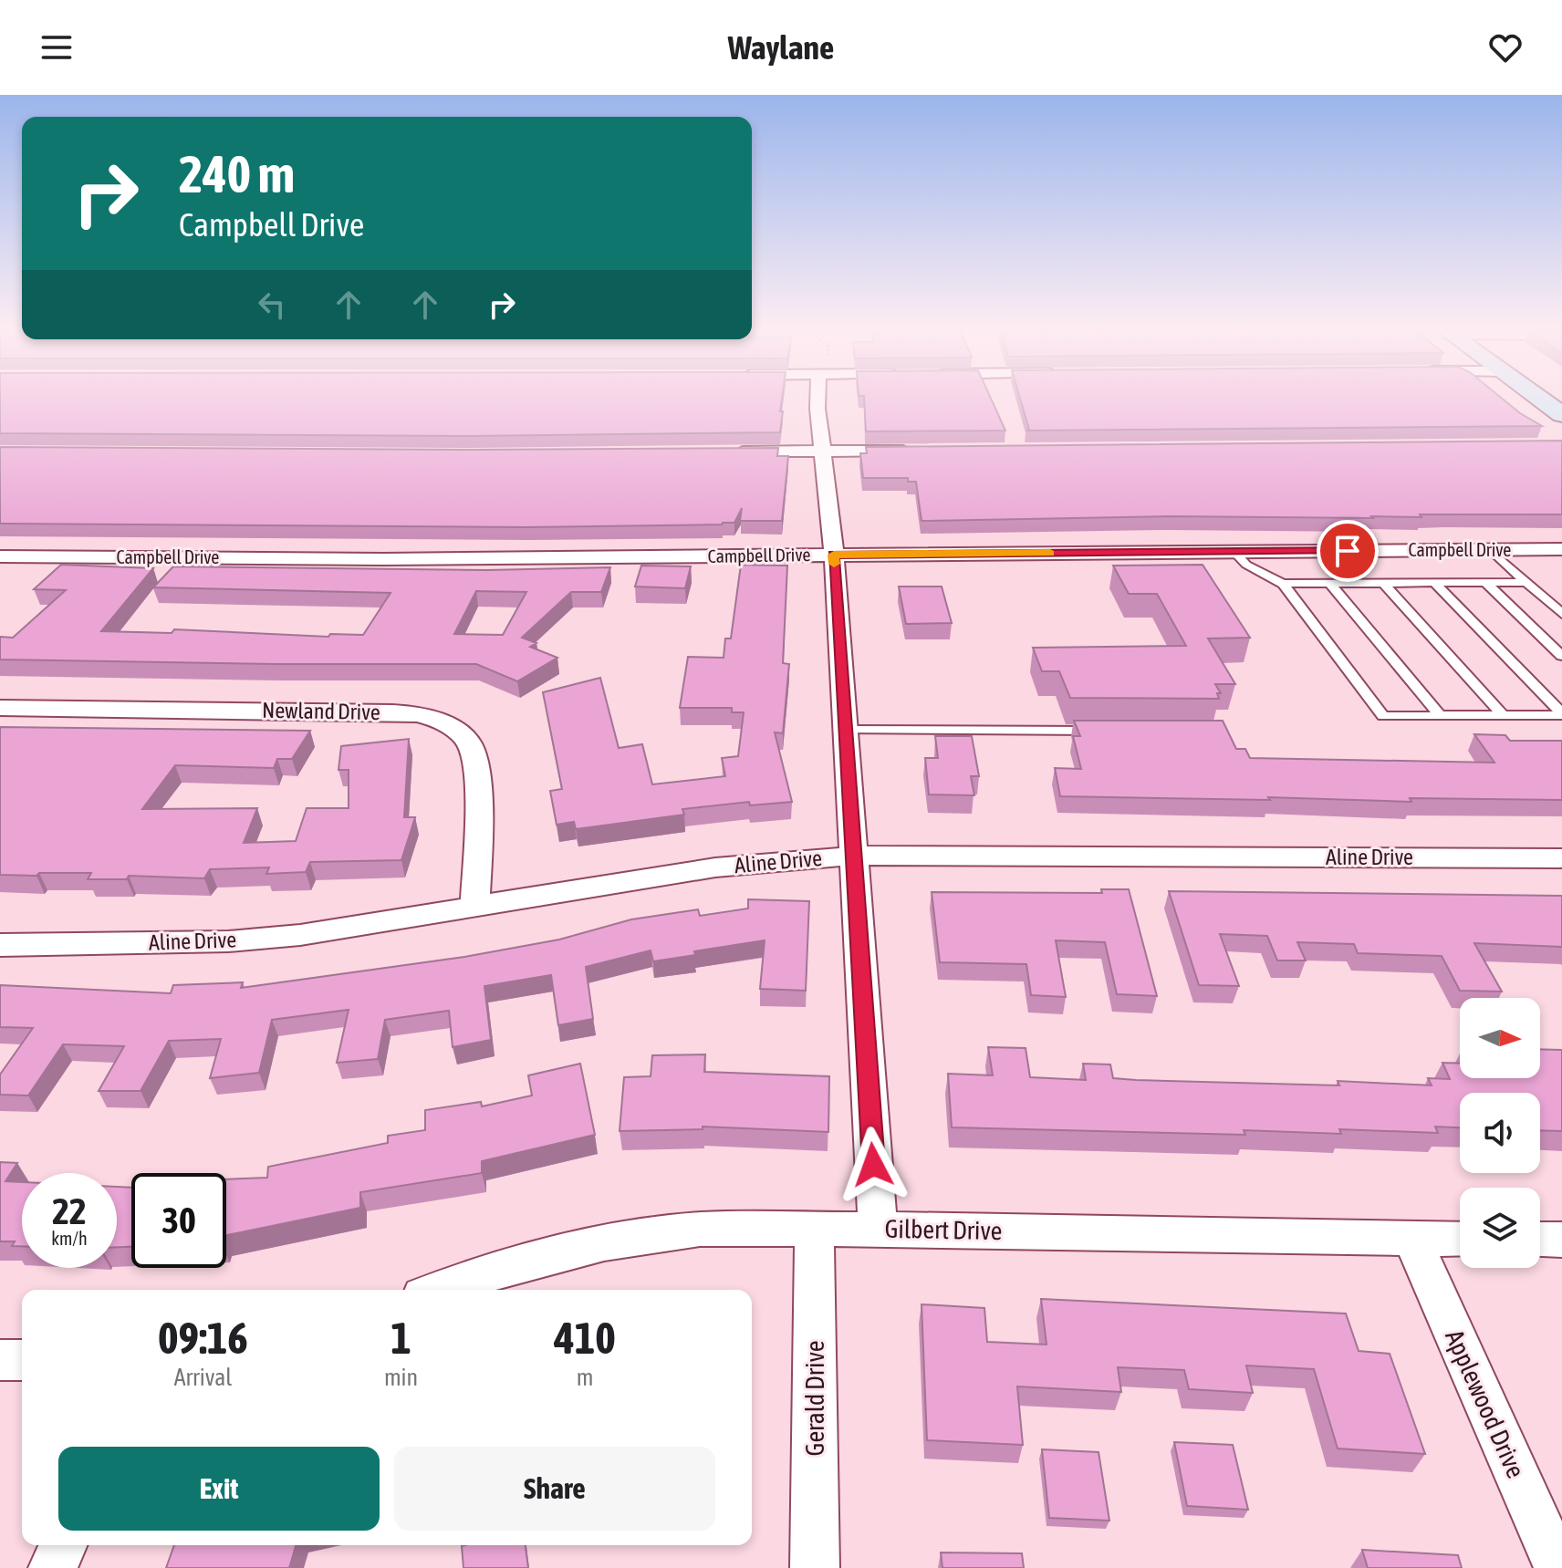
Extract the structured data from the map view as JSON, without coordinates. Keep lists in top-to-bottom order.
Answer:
{
  "streets": {
    "street": [
      "Campbell Drive",
      "Newland Drive",
      "Aline Drive",
      "Gilbert Drive",
      "Gerald Drive",
      "Applewood Drive"
    ]
  },
  "crossings": [
    ["Newland Drive", "Aline Drive"],
    ["Gilbert Drive", "Gerald Drive"],
    ["Gilbert Drive", "Applewood Drive"]
  ],
  "north": "right",
  "page": {
    "header": "Waylane",
    "turn": ["240 m", "Campbell Drive"],
    "speed": "22 km/h",
    "limit": "30",
    "eta": [
      "09:16",
      "Arrival",
      "1",
      "min",
      "410",
      "m"
    ],
    "buttons": ["Exit", "Share"]
  }
}
